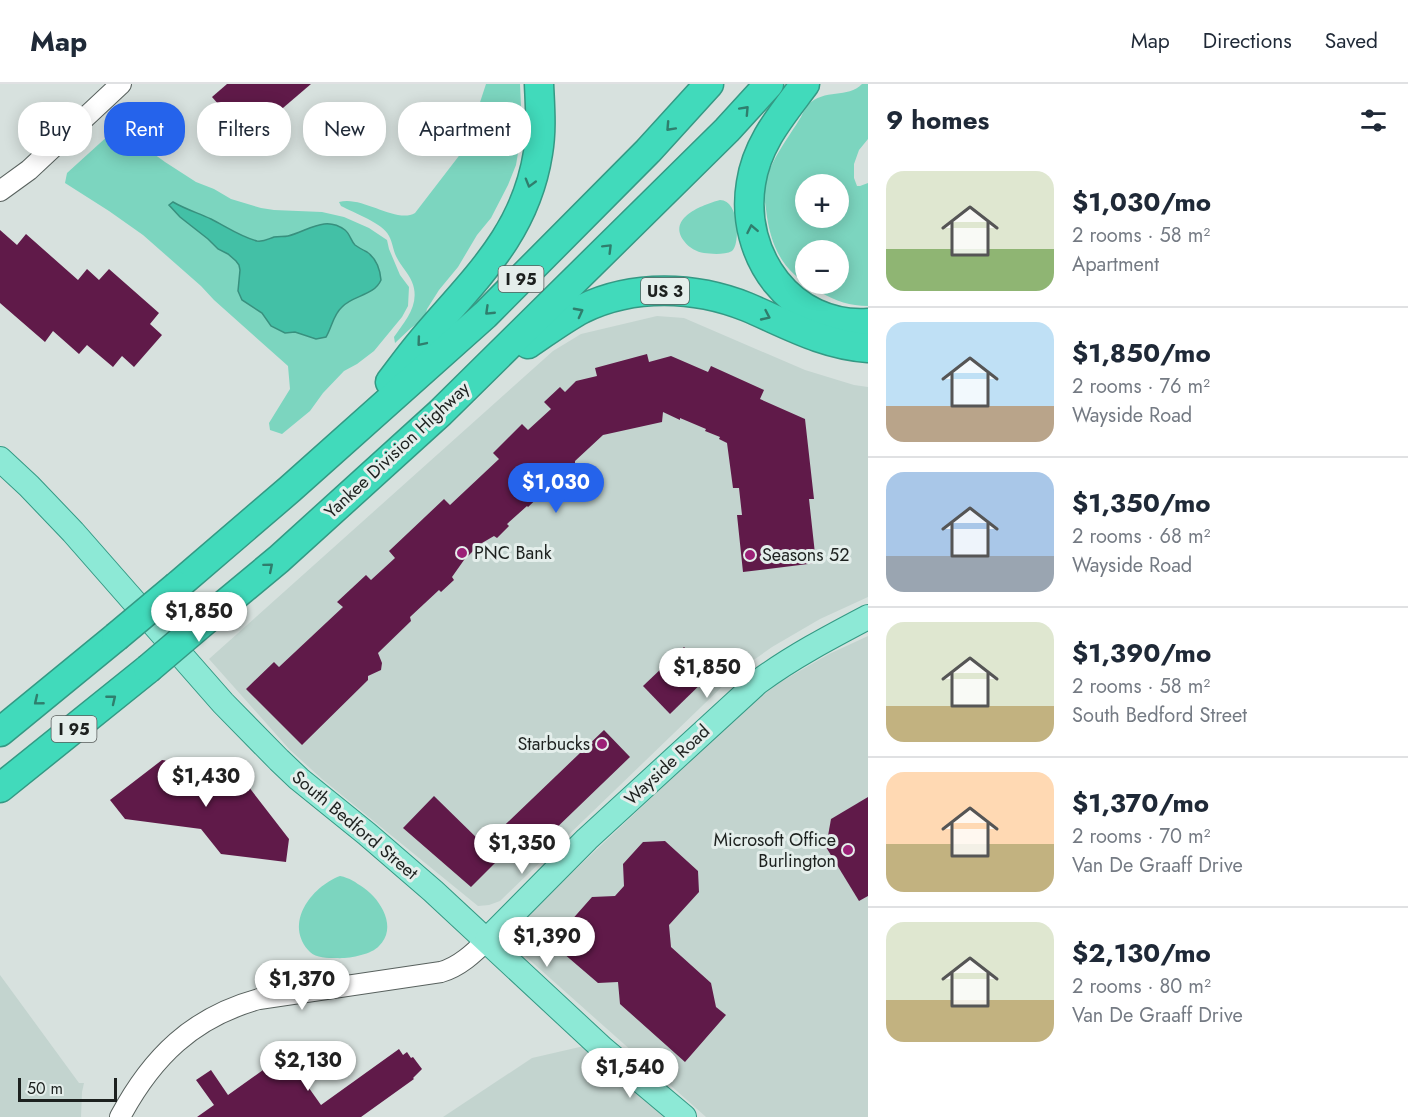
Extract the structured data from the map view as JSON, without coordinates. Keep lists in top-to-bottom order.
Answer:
{
  "streets": {
    "highway": ["I 95", "US 3", "Yankee Division Highway"],
    "main road": ["Wayside Road", "South Bedford Street"]
  },
  "crossings": [
    ["US 3", "Yankee Division Highway"],
    ["Wayside Road", "South Bedford Street"]
  ],
  "places": [
    "PNC Bank",
    "Seasons 52",
    "Starbucks",
    "Microsoft Office Burlington"
  ],
  "scale_bar": "50 m",
  "page": {
    "header": "Map",
    "nav": ["Map", "Directions", "Saved"],
    "heading": "9 homes",
    "chip": [
      "Buy",
      "Rent",
      "Filters",
      "New",
      "Apartment"
    ],
    "list": [
      {
        "name": "$1,030/mo",
        "note": "2 rooms · 58 m² · Apartment"
      },
      {
        "name": "$1,850/mo",
        "note": "2 rooms · 76 m² · Wayside Road"
      },
      {
        "name": "$1,350/mo",
        "note": "2 rooms · 68 m² · Wayside Road"
      },
      {
        "name": "$1,390/mo",
        "note": "2 rooms · 58 m² · South Bedford Street"
      },
      {
        "name": "$1,370/mo",
        "note": "2 rooms · 70 m² · Van De Graaff Drive"
      },
      {
        "name": "$2,130/mo",
        "note": "2 rooms · 80 m² · Van De Graaff Drive"
      }
    ],
    "map_buttons": ["+", "−"],
    "price": [
      "$1,030",
      "$1,850",
      "$1,850",
      "$1,430",
      "$1,350",
      "$1,390",
      "$1,370",
      "$2,130",
      "$1,540"
    ],
    "scale": "50 m"
  }
}
